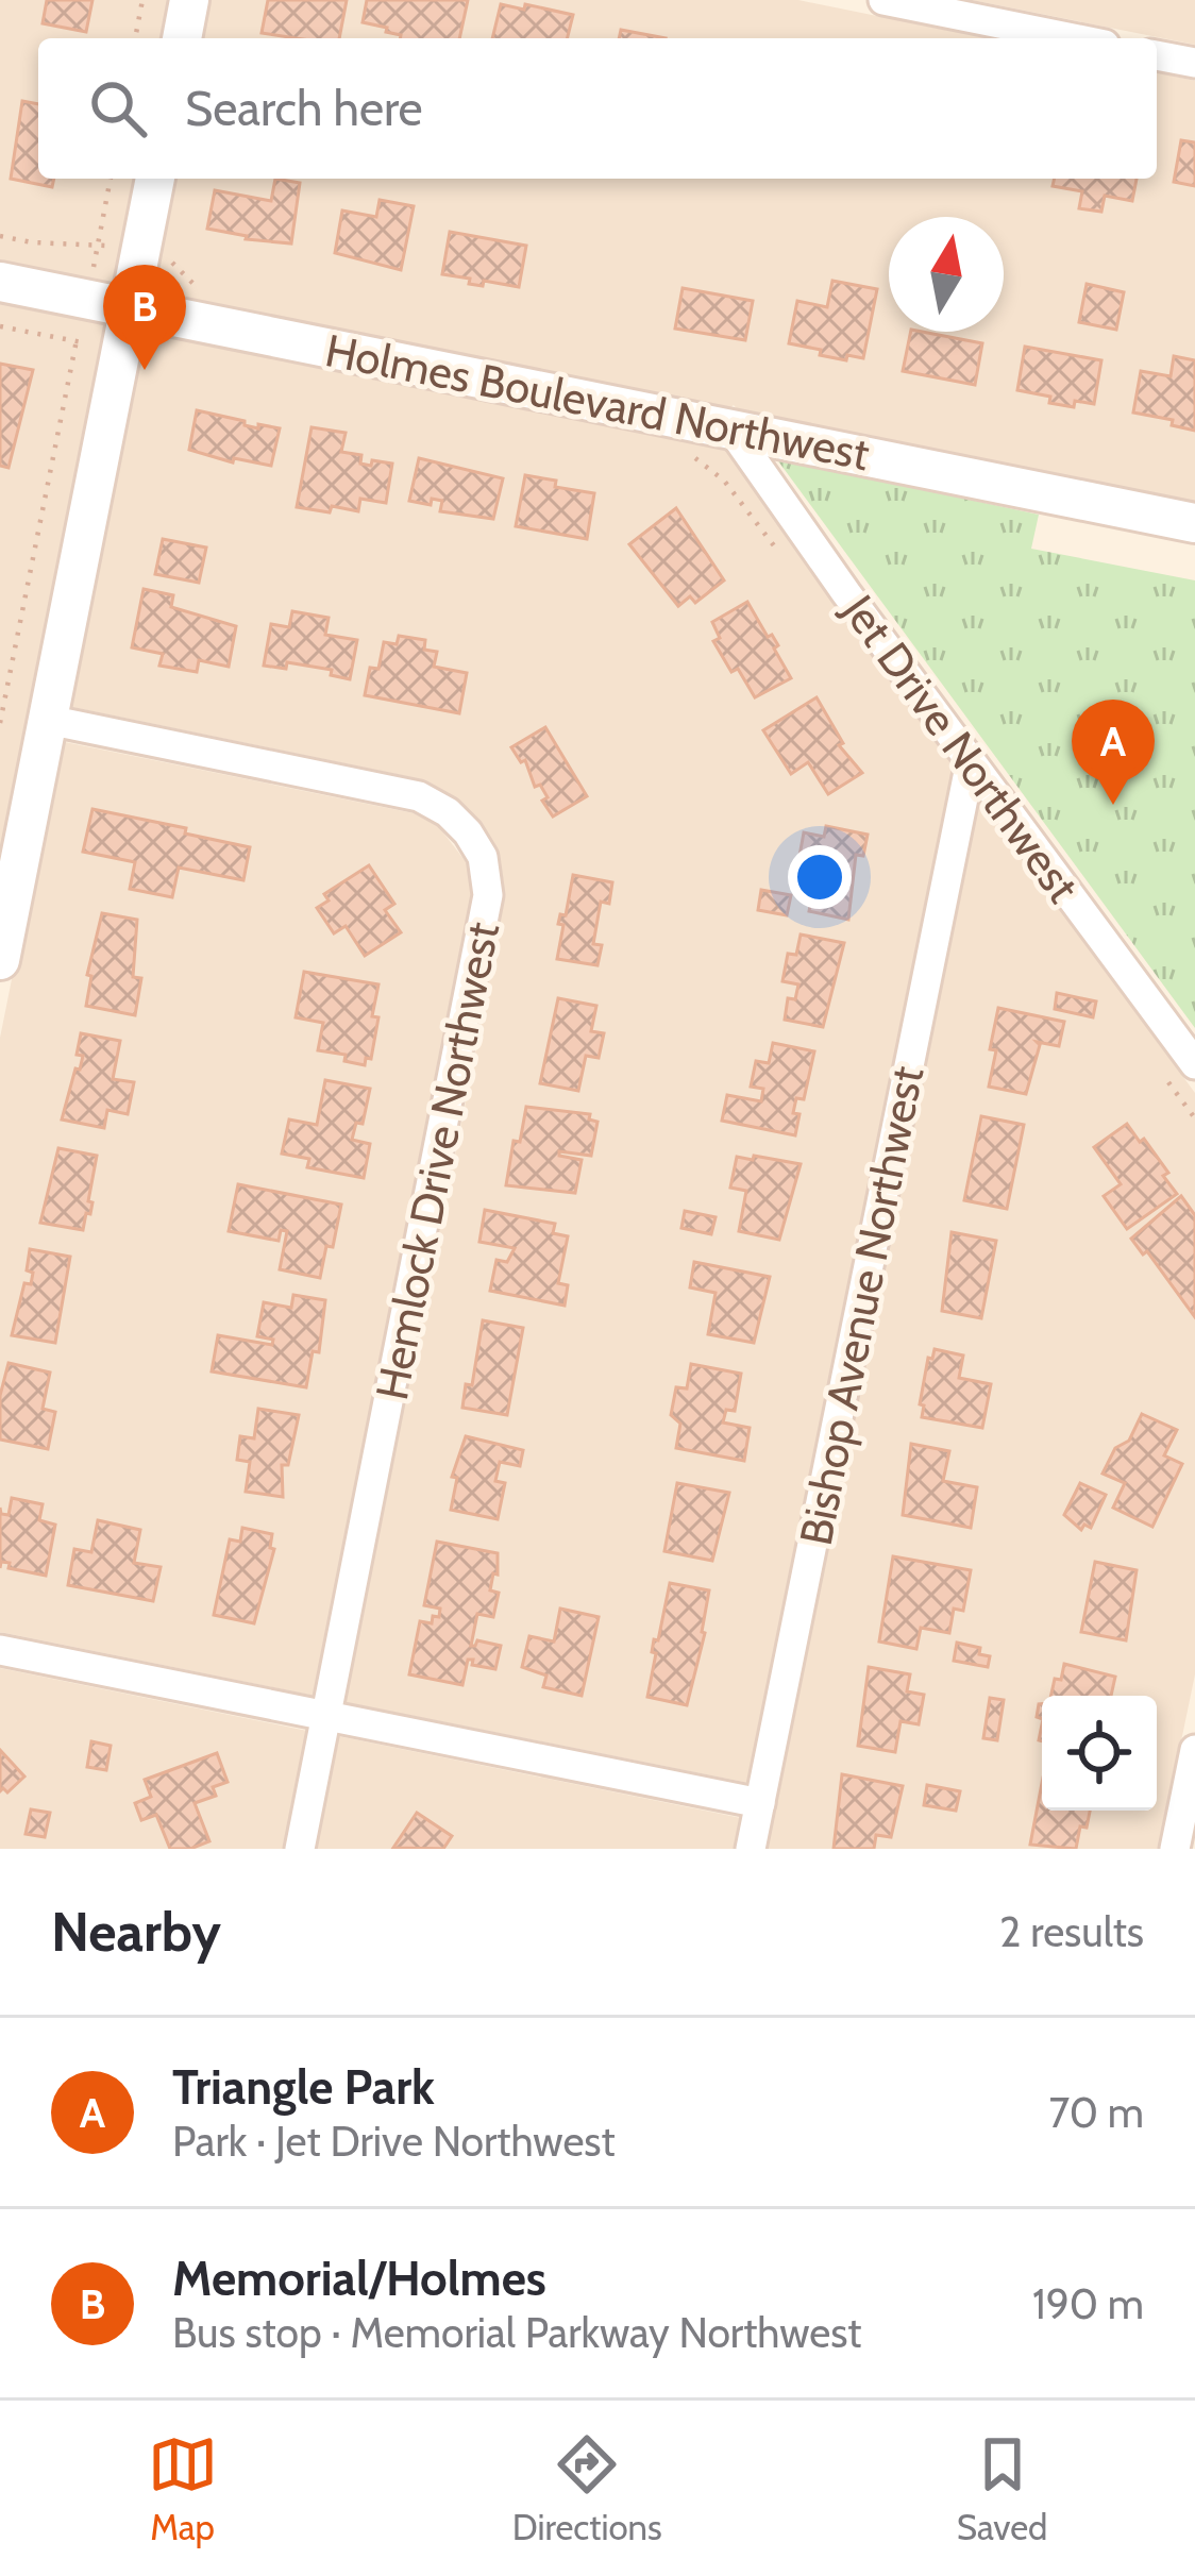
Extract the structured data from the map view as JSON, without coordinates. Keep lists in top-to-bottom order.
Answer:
{
  "streets": {
    "street": [
      "Holmes Boulevard Northwest",
      "Jet Drive Northwest",
      "Hemlock Drive Northwest",
      "Bishop Avenue Northwest"
    ]
  },
  "crossings": [
    ["Holmes Boulevard Northwest", "Jet Drive Northwest"],
    ["Jet Drive Northwest", "Bishop Avenue Northwest"]
  ],
  "north": "top",
  "page": {
    "search": "Search here",
    "pins": ["B", "A"],
    "heading": ["Nearby", "2 results"],
    "list": [
      {
        "mark": "A",
        "name": "Triangle Park",
        "note": "Park · Jet Drive Northwest",
        "value": "70 m"
      },
      {
        "mark": "B",
        "name": "Memorial/Holmes",
        "note": "Bus stop · Memorial Parkway Northwest",
        "value": "190 m"
      }
    ],
    "nav": ["Map", "Directions", "Saved"]
  }
}
